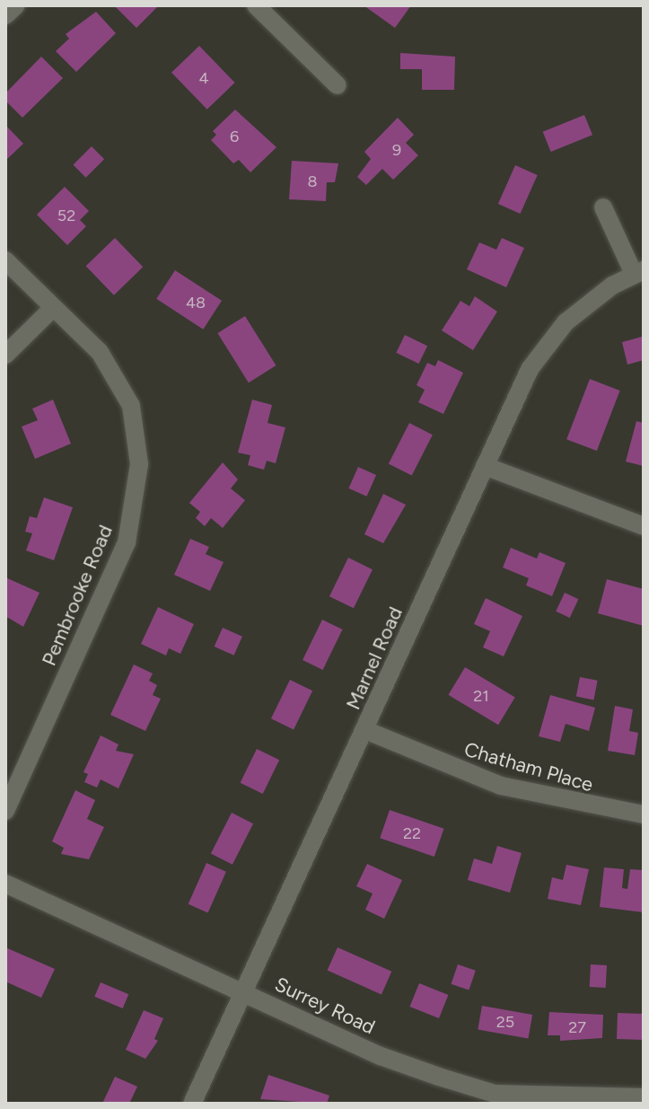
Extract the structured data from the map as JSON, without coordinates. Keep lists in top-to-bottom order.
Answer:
{
  "streets": {
    "street": [
      "Pembrooke Road",
      "Marnel Road",
      "Chatham Place",
      "Surrey Road"
    ]
  },
  "crossings": [
    ["Marnel Road", "Chatham Place"],
    ["Marnel Road", "Surrey Road"]
  ],
  "house_numbers": [
    "4",
    "6",
    "9",
    "8",
    "52",
    "48",
    "21",
    "22",
    "25",
    "27"
  ]
}
